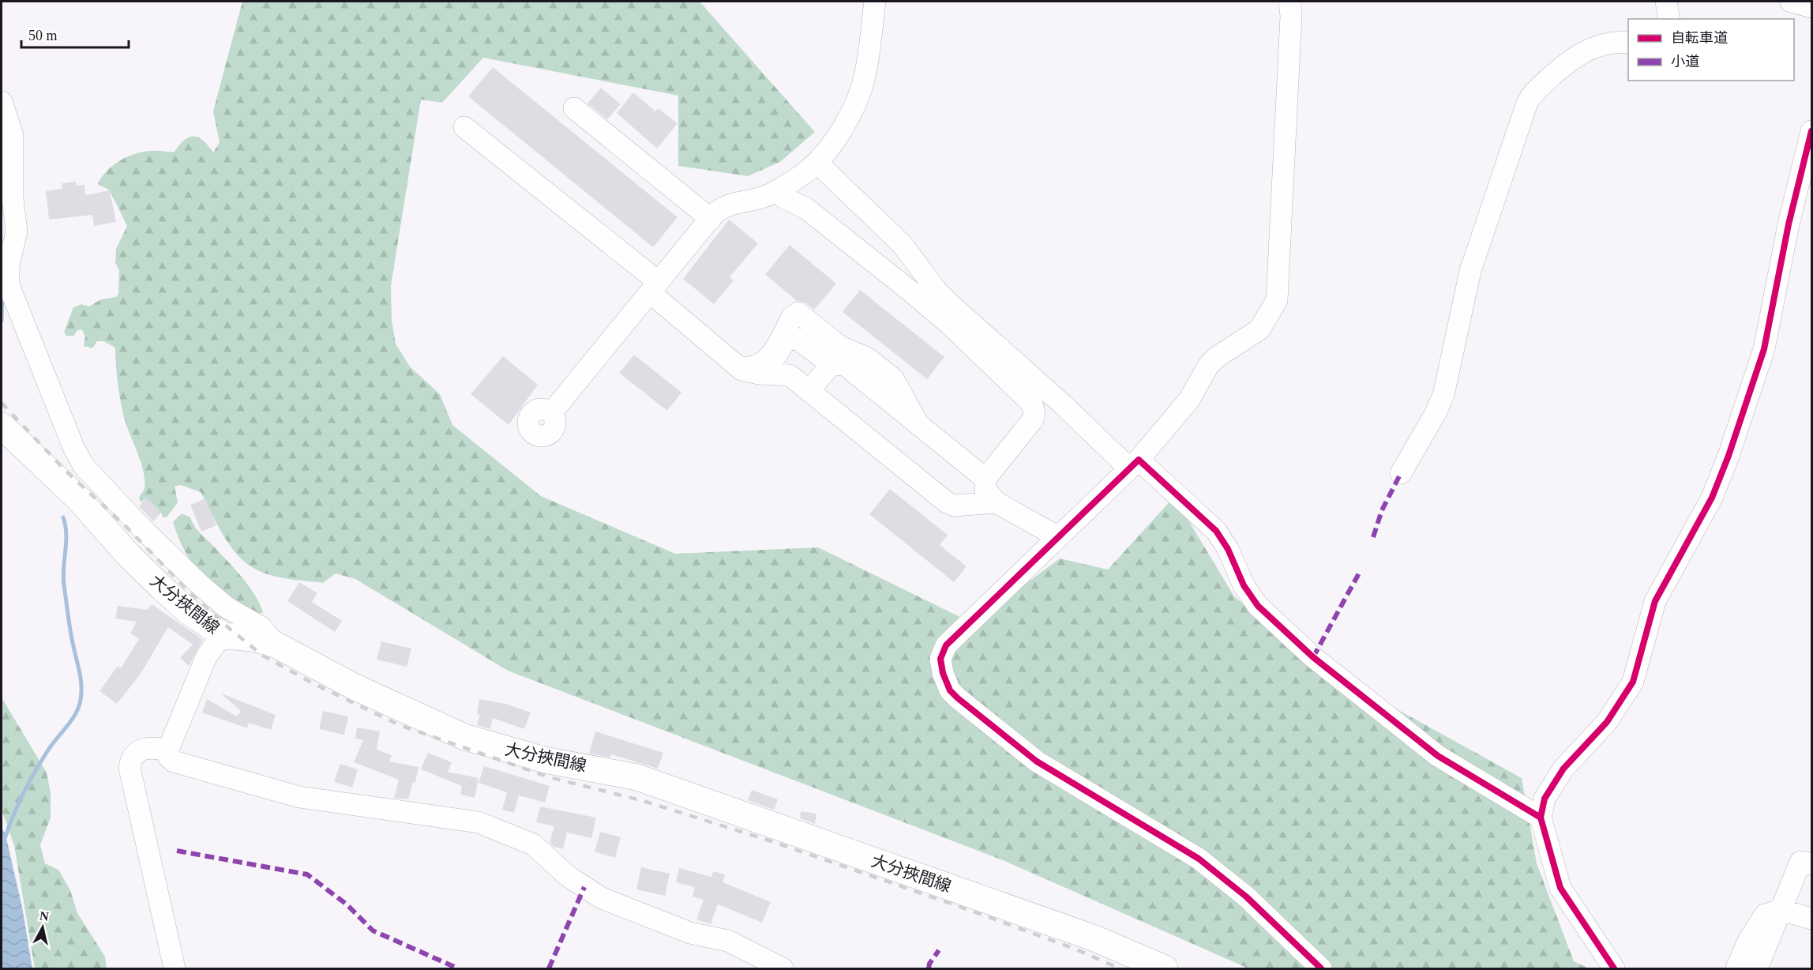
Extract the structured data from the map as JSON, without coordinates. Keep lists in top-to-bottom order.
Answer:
{
  "streets": {
    "main road": ["大分挾間線"]
  },
  "legend": ["自転車道", "小道"],
  "scale_bar": "50 m",
  "north": "top"
}
